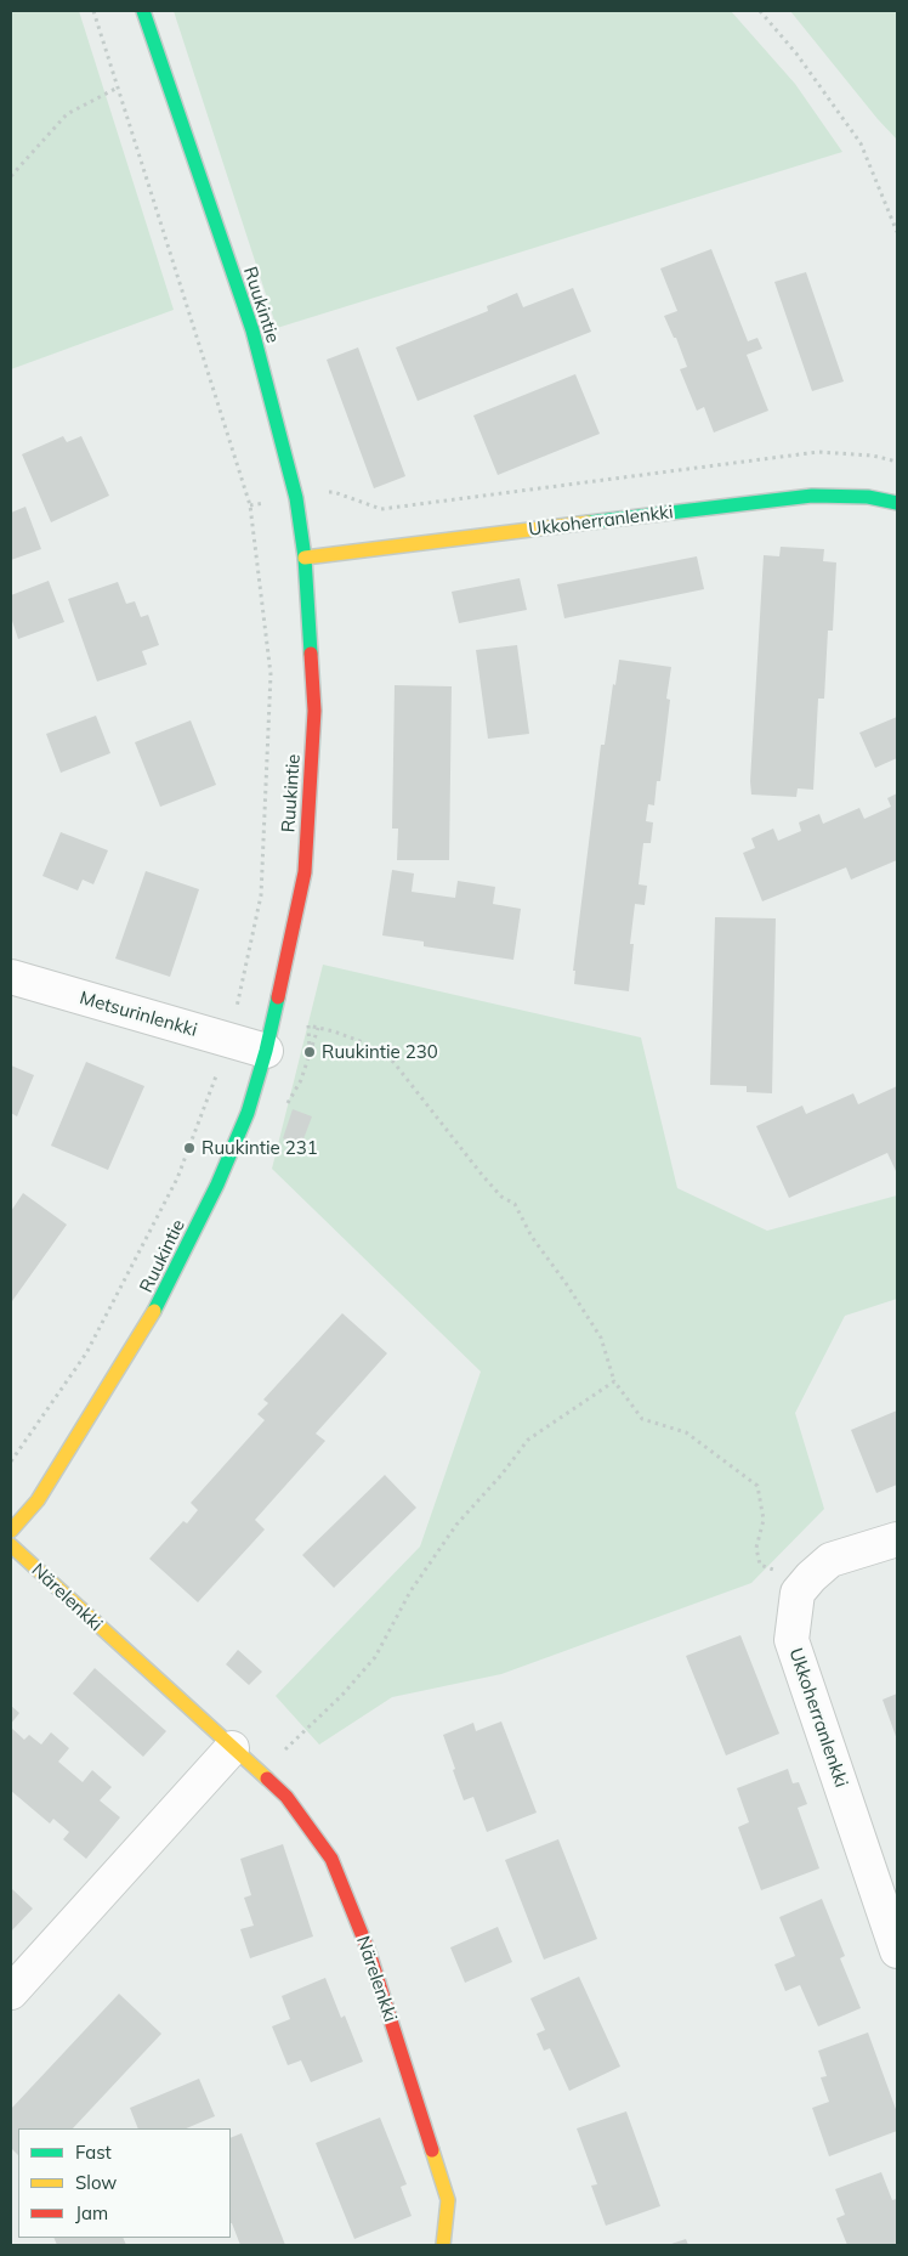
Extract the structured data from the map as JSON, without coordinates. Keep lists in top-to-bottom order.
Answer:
{
  "streets": {
    "street": [
      "Ruukintie",
      "Ukkoherranlenkki",
      "Metsurinlenkki",
      "Närelenkki"
    ]
  },
  "crossings": [
    ["Ruukintie", "Ukkoherranlenkki"],
    ["Ruukintie", "Metsurinlenkki"]
  ],
  "places": ["Ruukintie 230", "Ruukintie 231"],
  "legend": ["Fast", "Slow", "Jam"]
}
